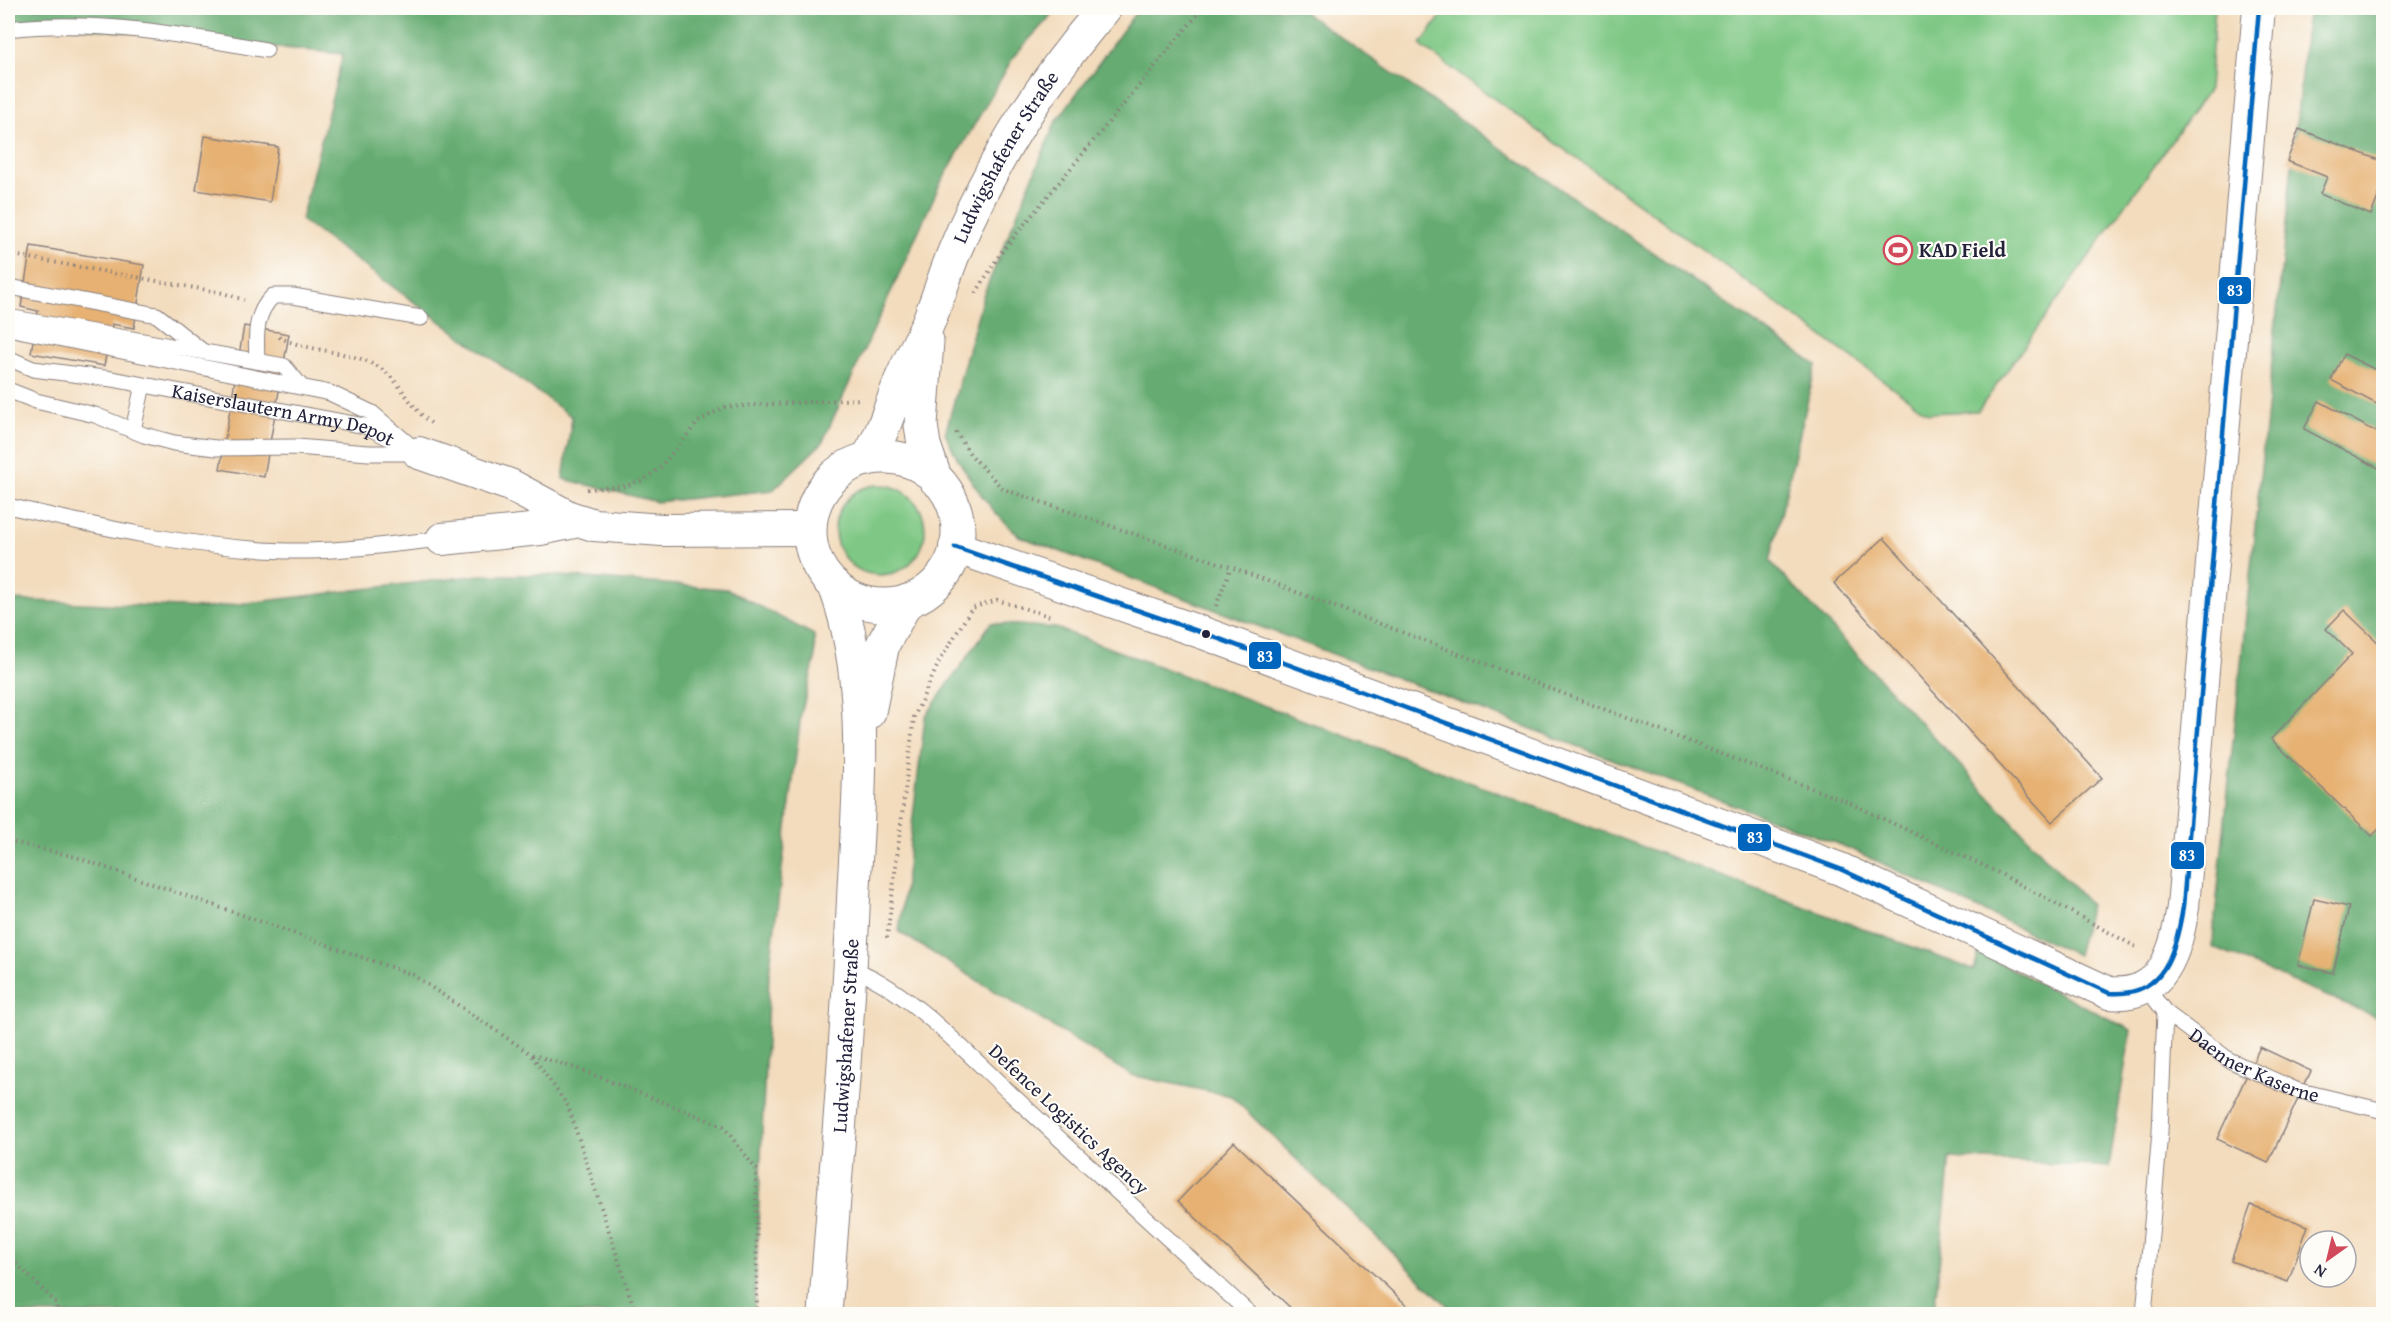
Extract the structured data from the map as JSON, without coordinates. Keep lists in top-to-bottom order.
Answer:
{
  "streets": {
    "street": ["Ludwigshafener Straße", "Kaiserslautern Army Depot"],
    "lane": ["Daenner Kaserne", "Defence Logistics Agency"]
  },
  "crossings": [
    ["Ludwigshafener Straße", "Kaiserslautern Army Depot"],
    ["Ludwigshafener Straße", "Defence Logistics Agency"]
  ],
  "places": {
    "sports": ["KAD Field"]
  },
  "lines": ["transit line 83"],
  "north": "bottom left"
}
